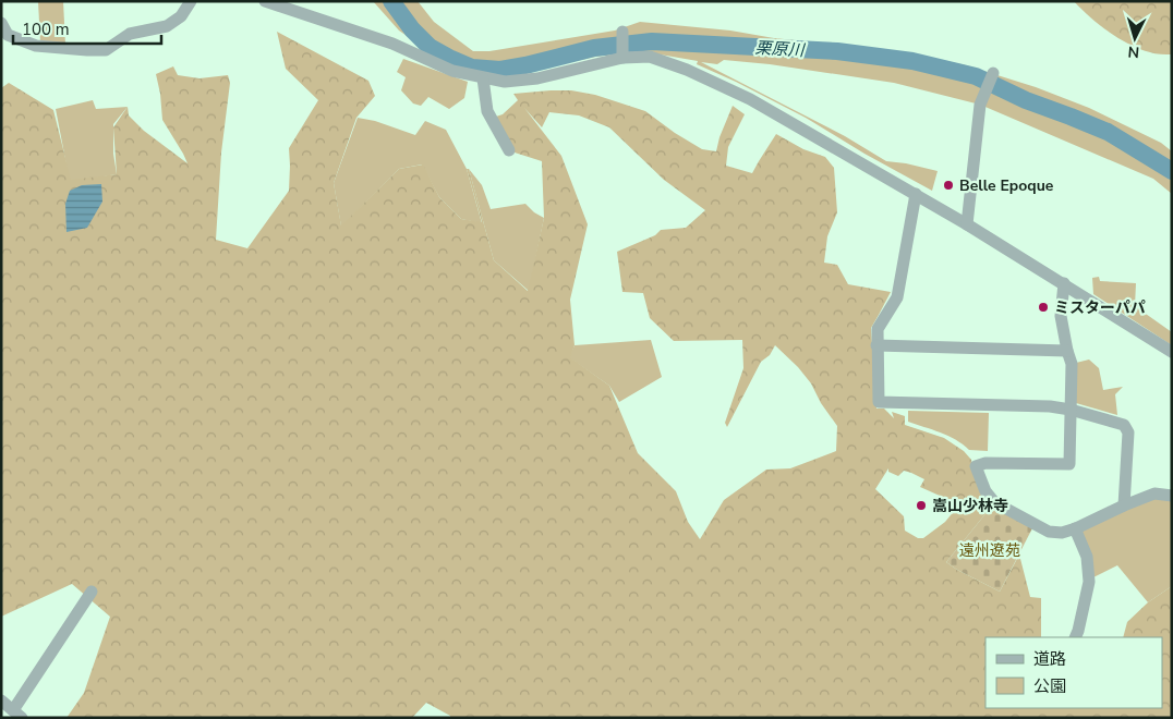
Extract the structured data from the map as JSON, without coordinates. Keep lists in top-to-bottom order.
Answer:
{
  "water": ["栗原川"],
  "parks": ["遠州遼苑"],
  "places": ["Belle Epoque", "ミスターパパ", "嵩山少林寺"],
  "legend": ["道路", "公園"],
  "scale_bar": "100 m",
  "north": "bottom"
}
